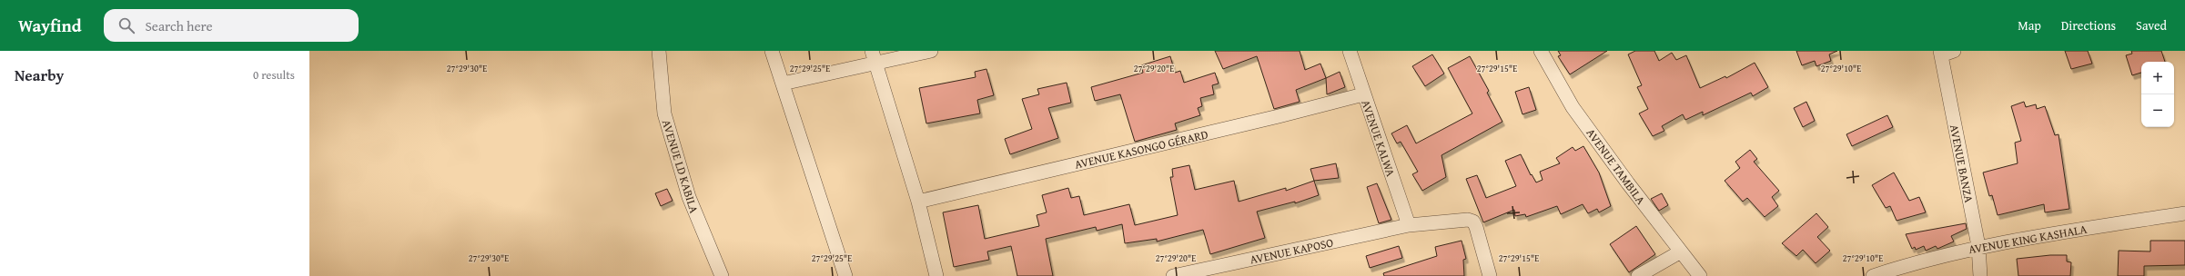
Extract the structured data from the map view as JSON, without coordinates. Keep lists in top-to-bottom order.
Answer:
{
  "streets": {
    "street": [
      "AVENUE KALWA",
      "AVENUE KASONGO GÉRARD",
      "AVENUE BANZA",
      "AVENUE LD KABILA",
      "AVENUE TAMBILA",
      "AVENUE KING KASHALA",
      "AVENUE KAPOSO"
    ]
  },
  "crossings": [
    ["AVENUE KALWA", "AVENUE KASONGO GÉRARD"],
    ["AVENUE KALWA", "AVENUE KAPOSO"],
    ["AVENUE BANZA", "AVENUE KING KASHALA"]
  ],
  "page": {
    "header": "Wayfind",
    "search": "Search here",
    "nav": ["Map", "Directions", "Saved"],
    "heading": ["Nearby", "0 results"],
    "map_buttons": ["+", "−"]
  },
  "coordinates": [
    "27°29'30\"E",
    "27°29'25\"E",
    "27°29'20\"E",
    "27°29'15\"E",
    "27°29'10\"E"
  ]
}
